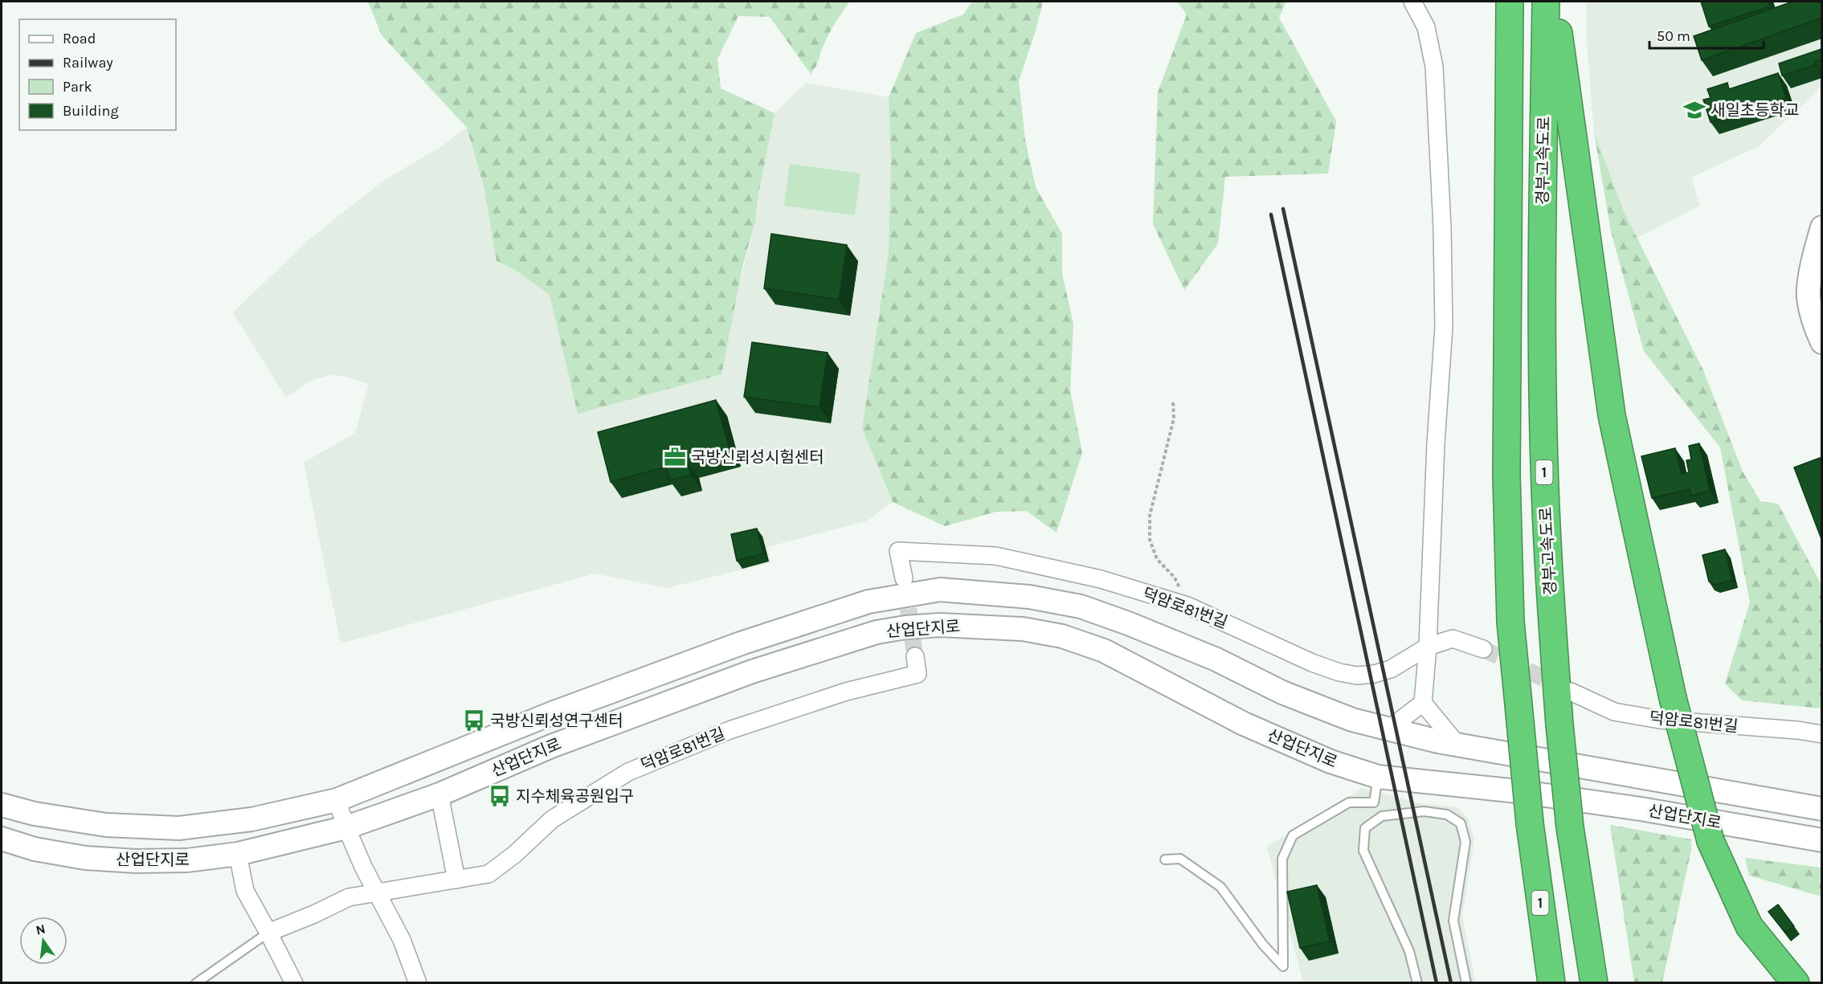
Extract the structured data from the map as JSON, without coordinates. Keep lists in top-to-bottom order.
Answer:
{
  "streets": {
    "highway": ["경부고속도로", "1"],
    "main road": ["산업단지로"],
    "street": ["덕암로81번길"]
  },
  "places": {
    "school or university": ["새일초등학교"],
    "office": ["국방신뢰성시험센터"],
    "bus stop": ["국방신뢰성연구센터", "지수체육공원입구"]
  },
  "legend": [
    "Road",
    "Railway",
    "Park",
    "Building"
  ],
  "scale_bar": "50 m",
  "north": "top"
}
